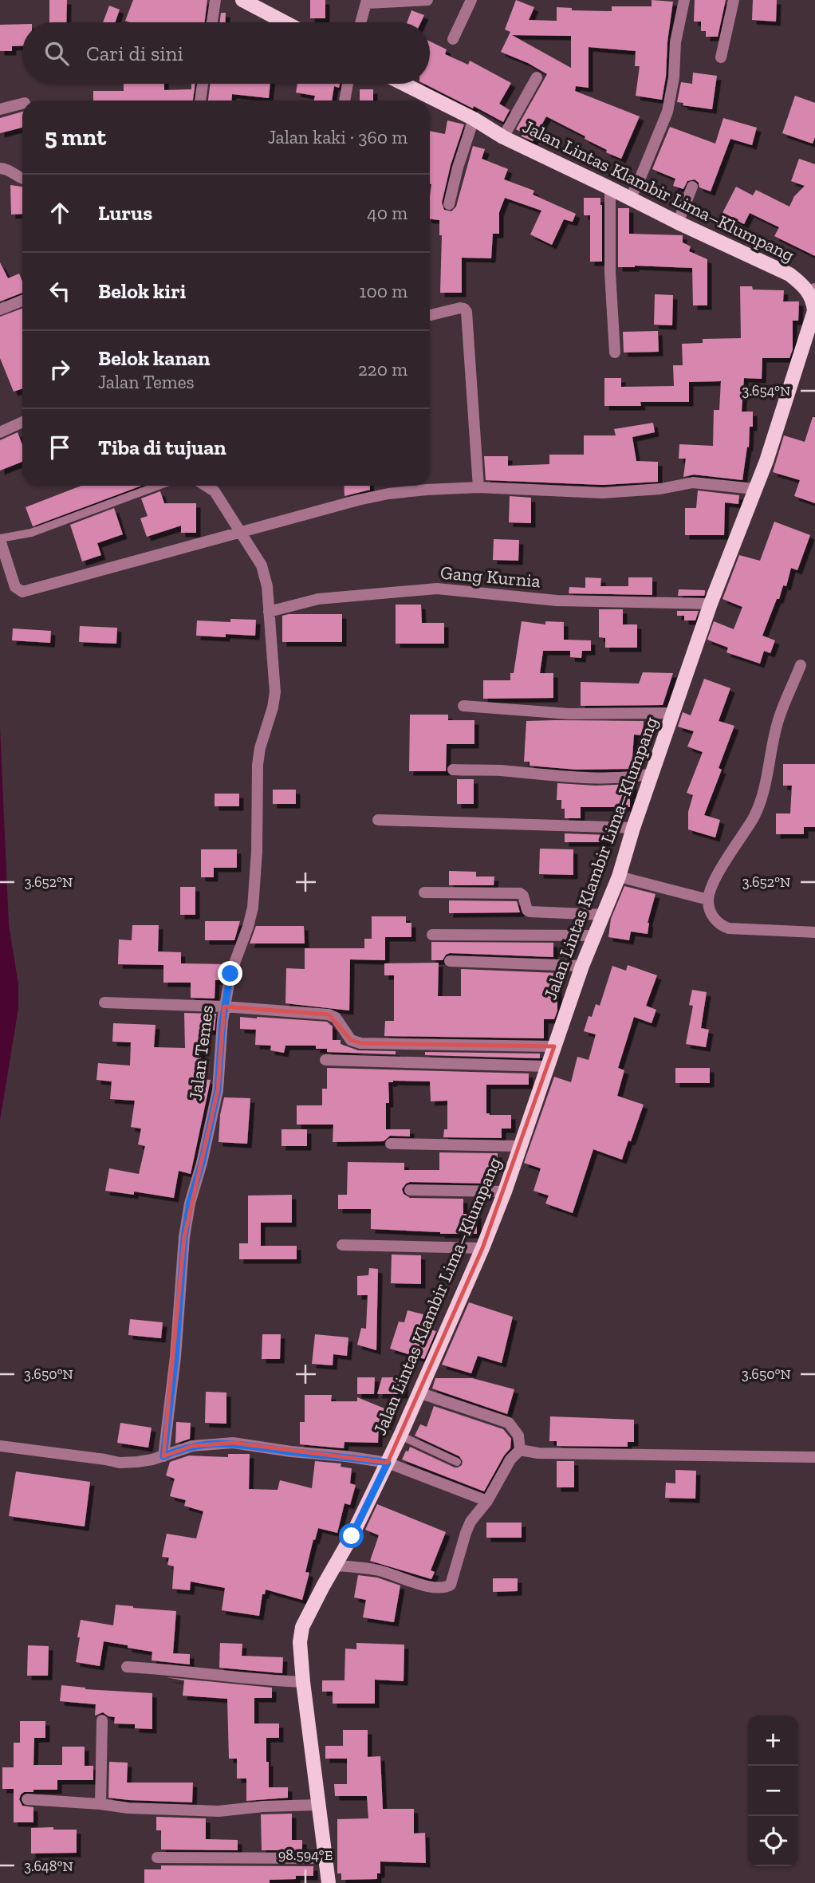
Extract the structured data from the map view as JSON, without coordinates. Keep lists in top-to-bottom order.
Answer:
{
  "streets": {
    "main road": ["Jalan Lintas Klambir Lima–Klumpang"],
    "street": ["Gang Kurnia", "Jalan Temes"]
  },
  "crossings": [
    ["Jalan Lintas Klambir Lima–Klumpang", "Gang Kurnia"],
    ["Gang Kurnia", "Jalan Temes"]
  ],
  "page": {
    "search": "Cari di sini",
    "heading": ["5 mnt", "Jalan kaki · 360 m"],
    "list": [
      ["Lurus", "40 m"],
      ["Belok kiri", "100 m"],
      ["Belok kanan", "Jalan Temes", "220 m"],
      "Tiba di tujuan"
    ],
    "map_buttons": ["+", "−"]
  },
  "coordinates": [
    "3.654°N",
    "3.652°N",
    "3.650°N",
    "98.594°E",
    "3.648°N"
  ]
}
